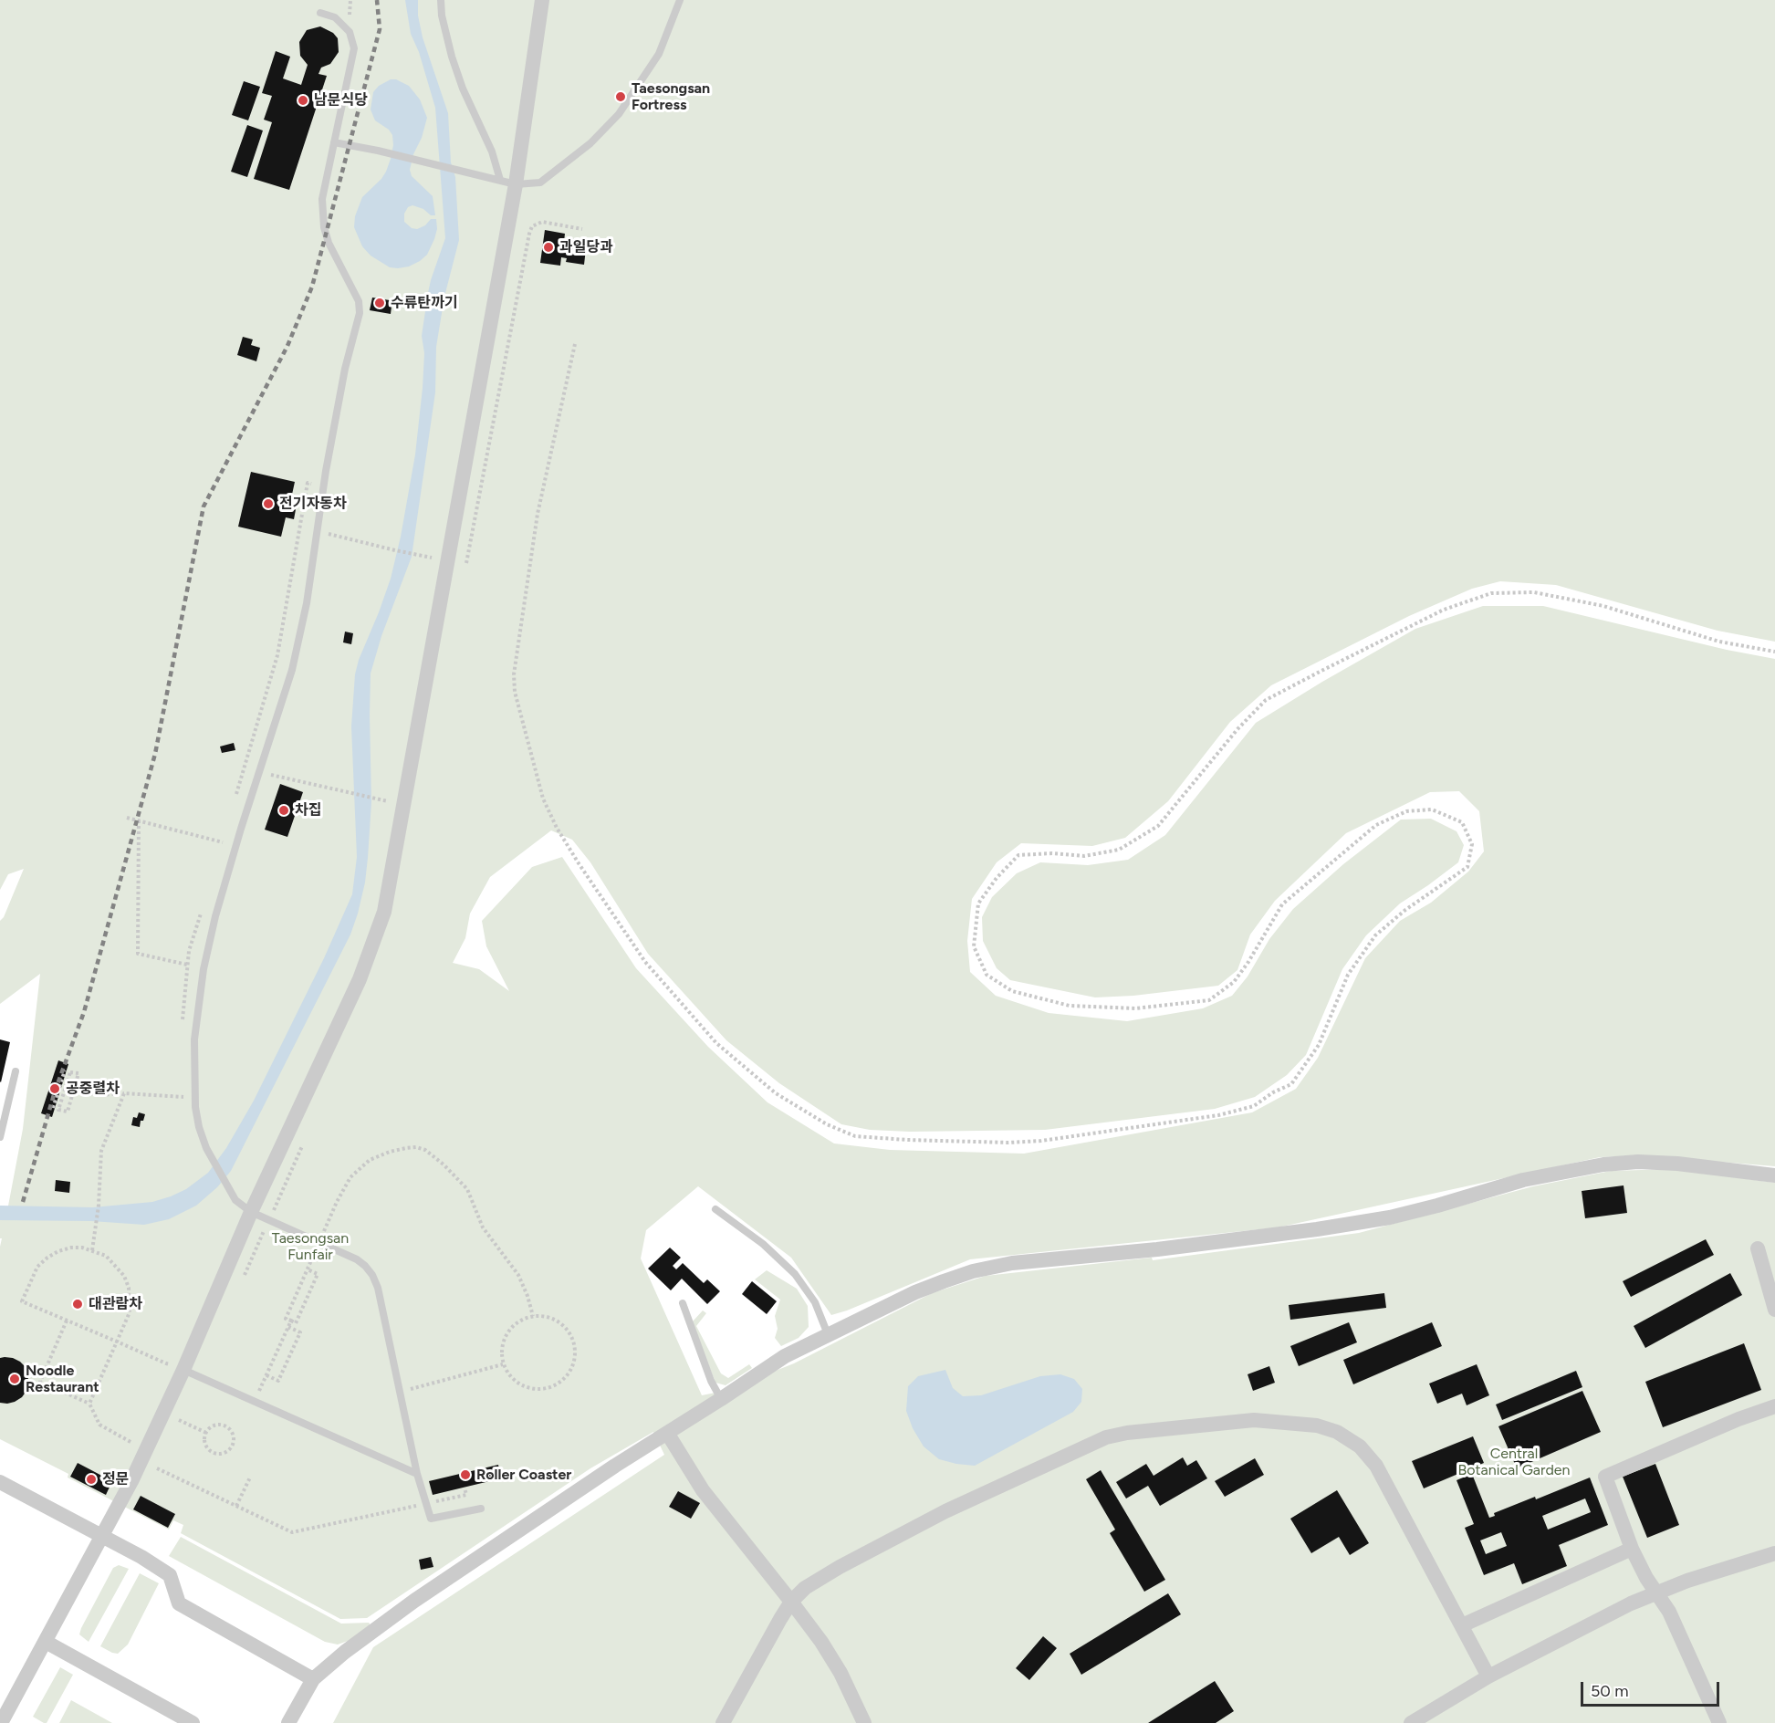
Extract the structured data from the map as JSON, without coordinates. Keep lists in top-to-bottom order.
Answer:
{
  "parks": ["Taesongsan Funfair", "Central Botanical Garden"],
  "places": [
    "Taesongsan Fortress",
    "남문식당",
    "과일당과",
    "수류탄까기",
    "전기자동차",
    "차집",
    "공중렬차",
    "대관람차",
    "Noodle Restaurant",
    "Roller Coaster",
    "정문"
  ],
  "scale_bar": "50 m"
}
